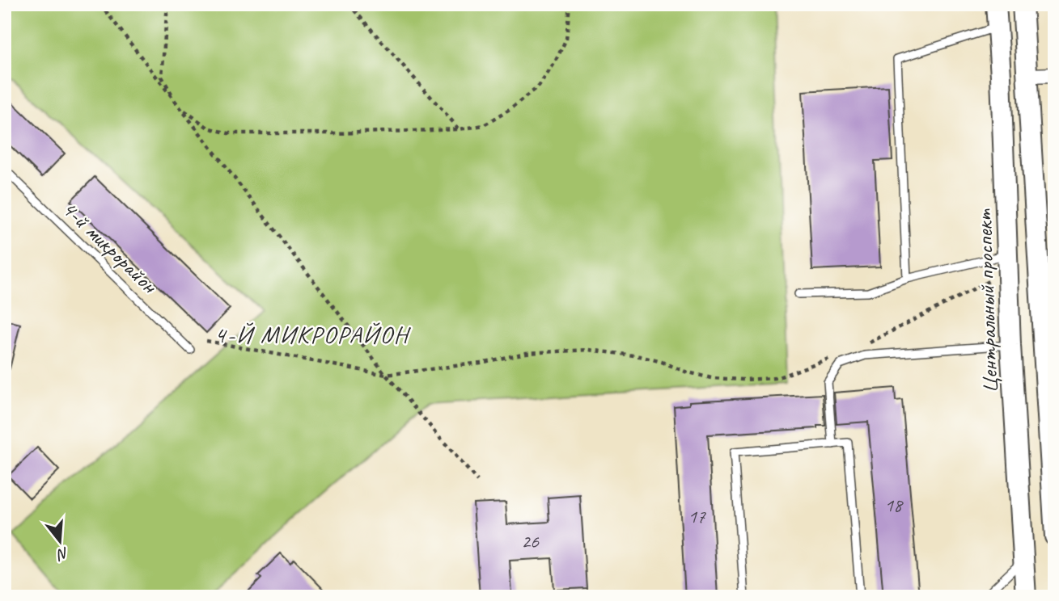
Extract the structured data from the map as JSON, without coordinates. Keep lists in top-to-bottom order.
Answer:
{
  "streets": {
    "main road": ["Центральный проспект"],
    "lane": ["4-й микрорайон"]
  },
  "districts": ["4-Й МИКРОРАЙОН"],
  "house_numbers": ["18", "17", "26"],
  "north": "bottom"
}
